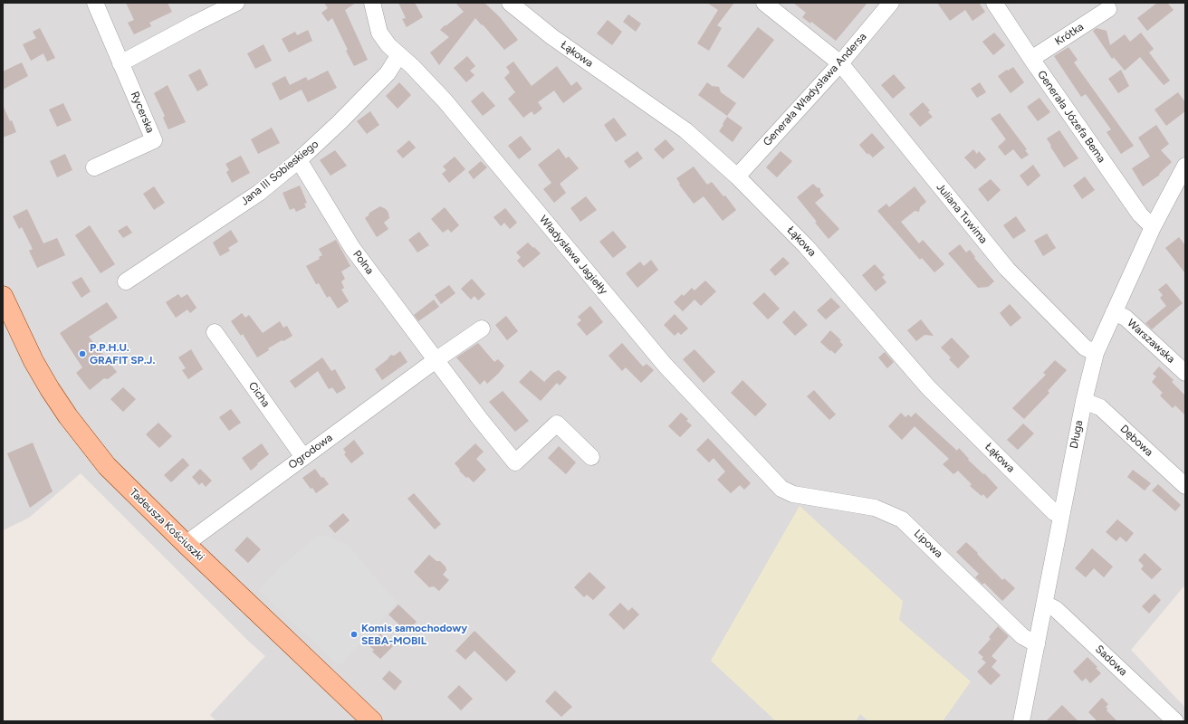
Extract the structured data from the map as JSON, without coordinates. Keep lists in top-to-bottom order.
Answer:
{
  "streets": {
    "main road": ["Tadeusza Kościuszki"],
    "street": [
      "Krótka",
      "Łąkowa",
      "Generała Władysława Andersa",
      "Rycerska",
      "Generała Józefa Bema",
      "Jana III Sobieskiego",
      "Juliana Tuwima",
      "Władysława Jagiełły",
      "Polna",
      "Warszawska",
      "Cicha",
      "Długa",
      "Dębowa",
      "Ogrodowa",
      "Lipowa",
      "Sadowa"
    ]
  },
  "crossings": [
    ["Krótka", "Generała Józefa Bema"],
    ["Łąkowa", "Generała Władysława Andersa"],
    ["Łąkowa", "Długa"],
    ["Generała Władysława Andersa", "Juliana Tuwima"],
    ["Generała Józefa Bema", "Długa"],
    ["Jana III Sobieskiego", "Władysława Jagiełły"],
    ["Jana III Sobieskiego", "Polna"],
    ["Juliana Tuwima", "Długa"],
    ["Władysława Jagiełły", "Lipowa"],
    ["Polna", "Ogrodowa"],
    ["Warszawska", "Długa"],
    ["Cicha", "Ogrodowa"],
    ["Długa", "Dębowa"],
    ["Długa", "Lipowa"],
    ["Długa", "Sadowa"],
    ["Ogrodowa", "Tadeusza Kościuszki"]
  ],
  "places": ["P.P.H.U. GRAFIT SP.J.", "Komis samochodowy SEBA-MOBIL"]
}
